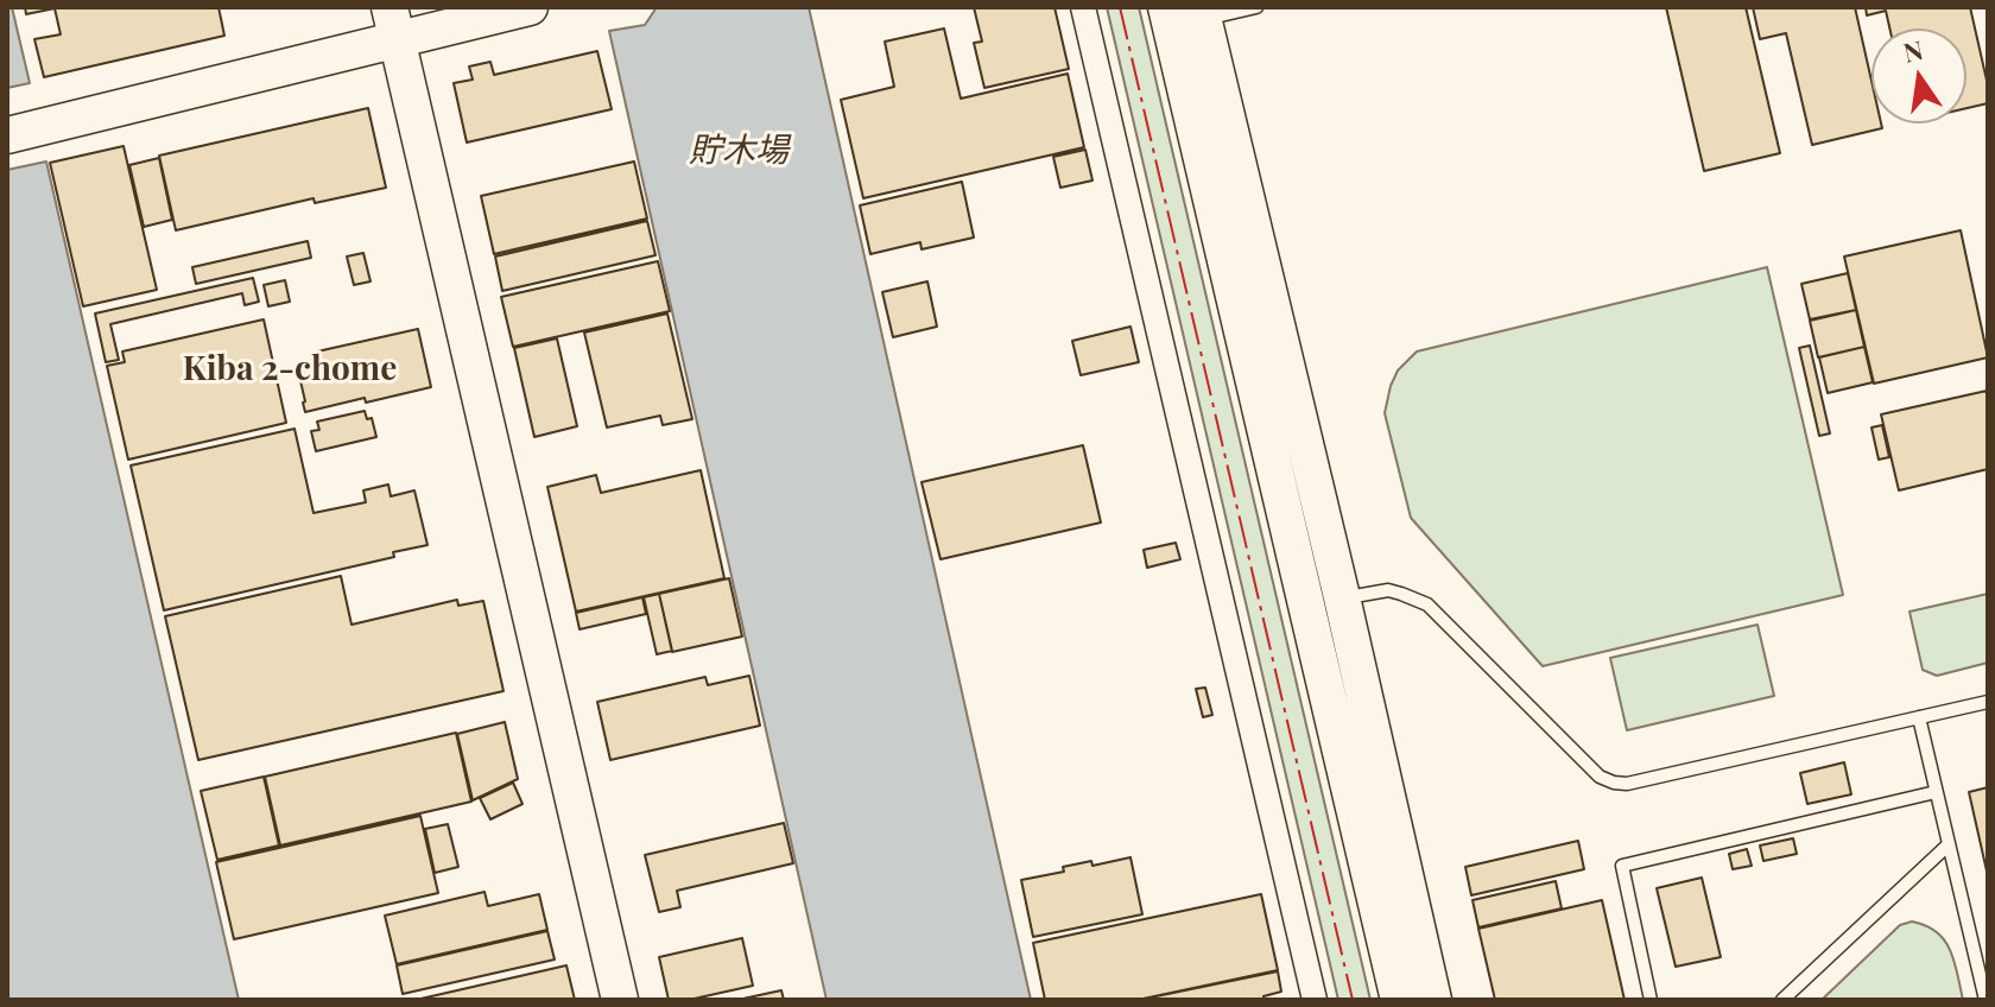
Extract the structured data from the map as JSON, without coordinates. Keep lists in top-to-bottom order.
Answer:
{
  "districts": ["Kiba 2-chome"],
  "water": ["貯木場"],
  "north": "top"
}
